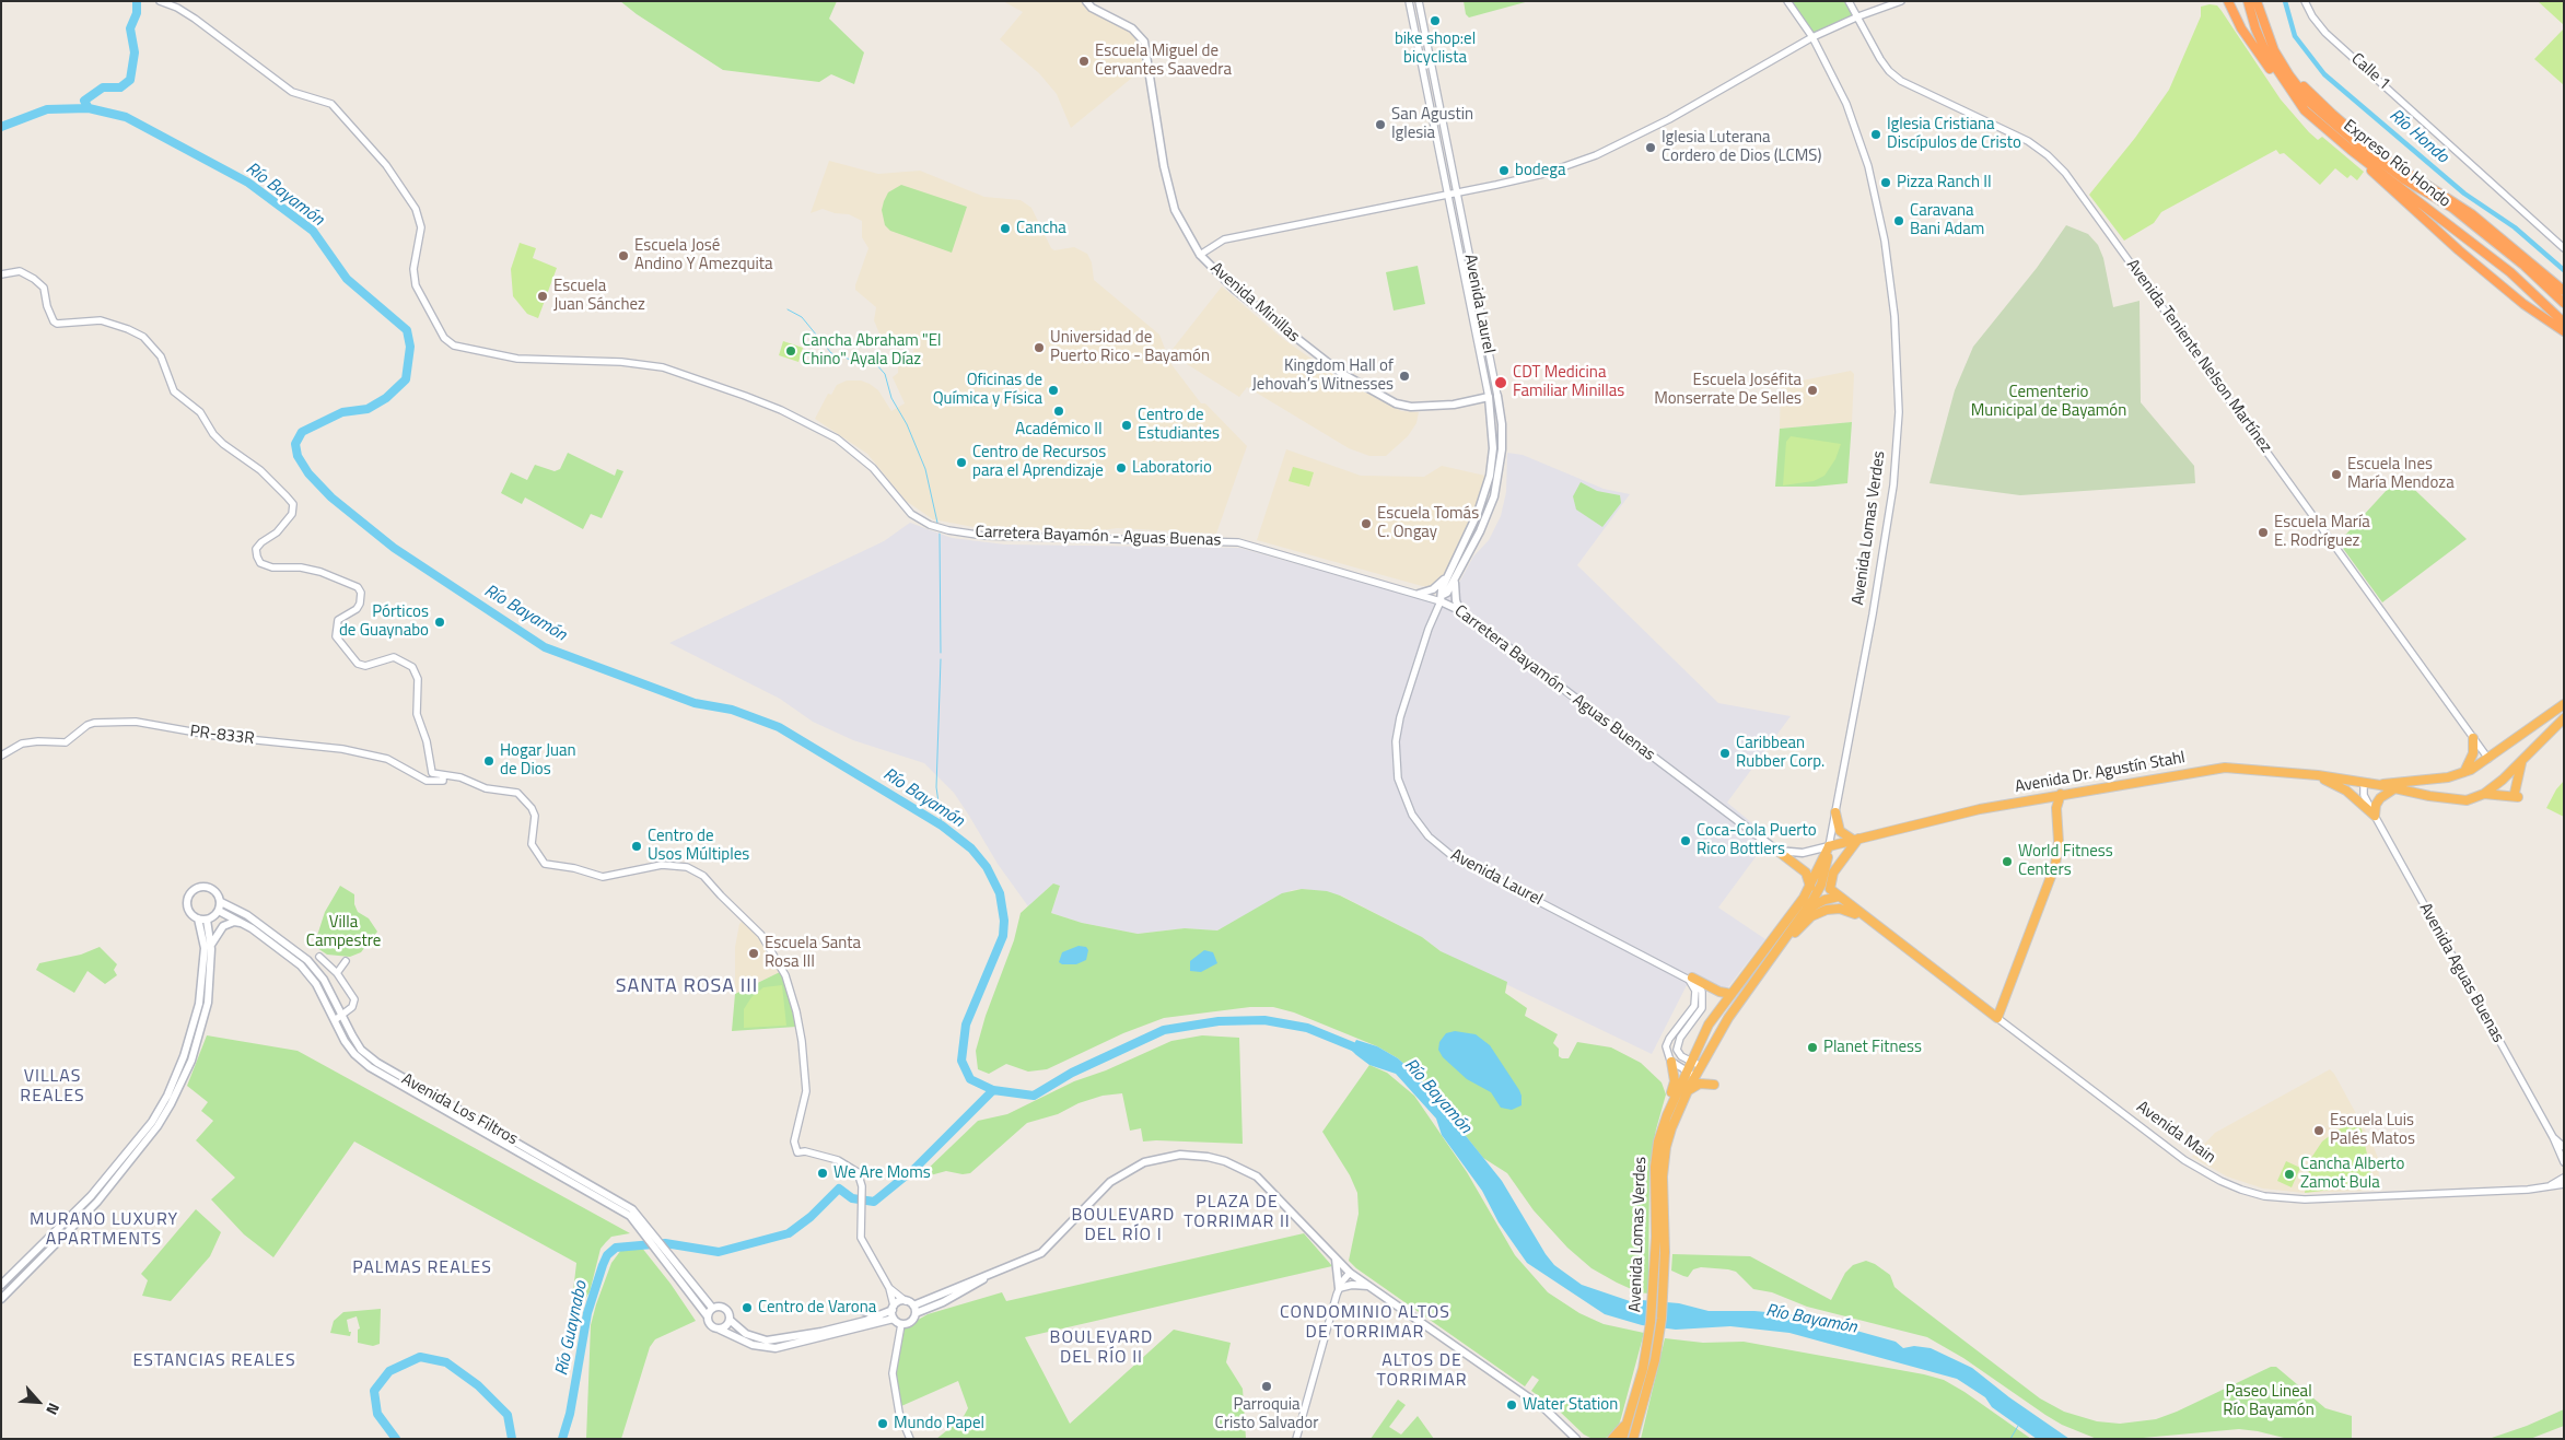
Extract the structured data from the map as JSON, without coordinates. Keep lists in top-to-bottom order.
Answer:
{
  "streets": {
    "highway": [
      "Expreso Río Hondo",
      "Avenida Lomas Verdes",
      "Avenida Dr. Agustín Stahl",
      "Avenida Main"
    ],
    "main road": [
      "Avenida Minillas",
      "Avenida Laurel",
      "Carretera Bayamón - Aguas Buenas",
      "Avenida Los Filtros"
    ],
    "street": [
      "Calle 1",
      "Avenida Teniente Nelson Martínez",
      "PR-833R",
      "Avenida Aguas Buenas"
    ]
  },
  "crossings": [
    ["Avenida Minillas", "Avenida Laurel"],
    ["Avenida Laurel", "Carretera Bayamón - Aguas Buenas"],
    ["Avenida Teniente Nelson Martínez", "Avenida Dr. Agustín Stahl"],
    ["Avenida Lomas Verdes", "Avenida Dr. Agustín Stahl"],
    ["Avenida Dr. Agustín Stahl", "Avenida Aguas Buenas"]
  ],
  "districts": [
    "SANTA ROSA III",
    "VILLAS REALES",
    "PLAZA DE TORRIMAR II",
    "BOULEVARD DEL RÍO I",
    "MURANO LUXURY APARTMENTS",
    "PALMAS REALES",
    "CONDOMINIO ALTOS DE TORRIMAR",
    "BOULEVARD DEL RÍO II",
    "ESTANCIAS REALES",
    "ALTOS DE TORRIMAR"
  ],
  "water": ["Río Hondo", "Río Bayamón", "Río Guaynabo"],
  "parks": ["Cementerio Municipal de Bayamón", "Villa Campestre", "Paseo Lineal Río Bayamón"],
  "places": [
    "bike shop:el bicyclista",
    "Escuela Miguel de Cervantes Saavedra",
    "San Agustin Iglesia",
    "Iglesia Cristiana Discípulos de Cristo",
    "Iglesia Luterana Cordero de Dios (LCMS)",
    "bodega",
    "Pizza Ranch II",
    "Caravana Bani Adam",
    "Cancha",
    "Escuela José Andino Y Amezquita",
    "Escuela Juan Sánchez",
    "Universidad de Puerto Rico - Bayamón",
    "Cancha Abraham \"El Chino\" Ayala Díaz",
    "Kingdom Hall of Jehovah’s Witnesses",
    "CDT Medicina Familiar Minillas",
    "Oficinas de Química y Física",
    "Escuela Joséfita Monserrate De Selles",
    "Académico II",
    "Centro de Estudiantes",
    "Centro de Recursos para el Aprendizaje",
    "Laboratorio",
    "Escuela Ines María Mendoza",
    "Escuela Tomás C. Ongay",
    "Escuela María E. Rodríguez",
    "Pórticos de Guaynabo",
    "Caribbean Rubber Corp.",
    "Hogar Juan de Dios",
    "Coca-Cola Puerto Rico Bottlers",
    "Centro de Usos Múltiples",
    "World Fitness Centers",
    "Escuela Santa Rosa III",
    "Planet Fitness",
    "Escuela Luis Palés Matos",
    "We Are Moms",
    "Cancha Alberto Zamot Bula",
    "Centro de Varona",
    "Parroquia Cristo Salvador",
    "Water Station",
    "Mundo Papel"
  ],
  "north": "bottom right"
}
